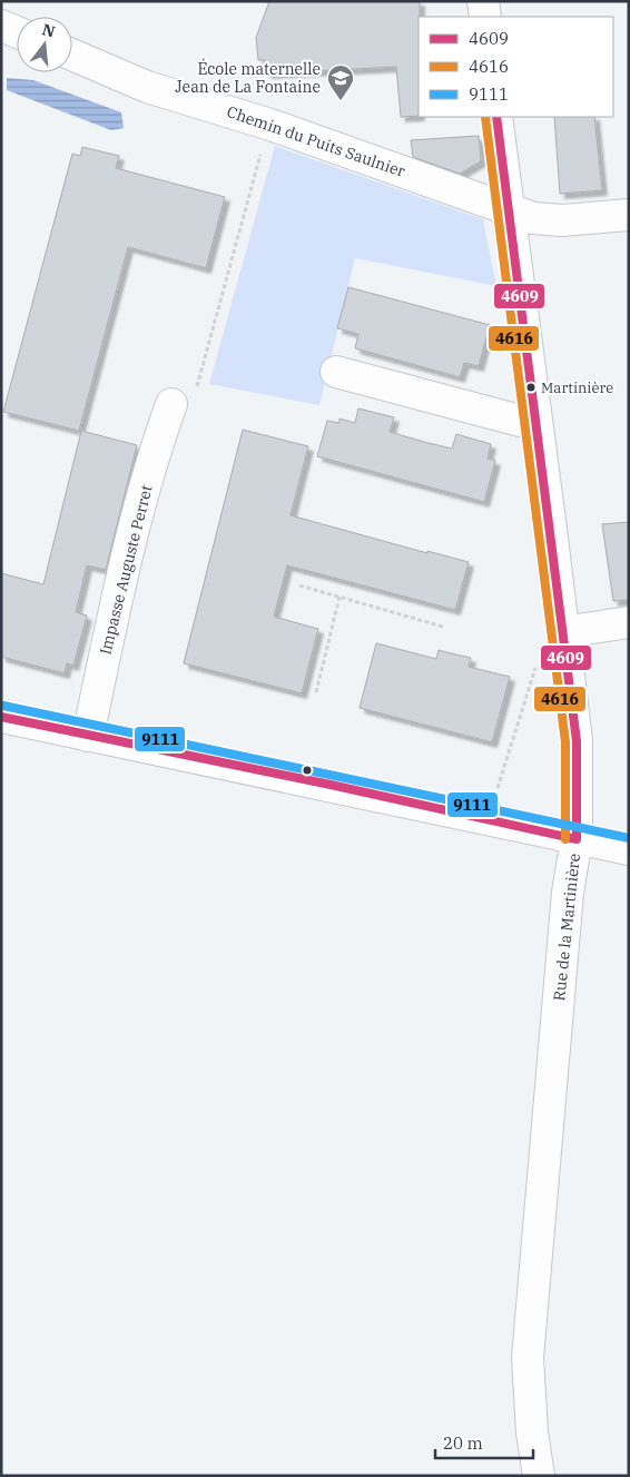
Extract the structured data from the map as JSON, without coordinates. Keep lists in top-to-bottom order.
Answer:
{
  "streets": {
    "street": ["Chemin du Puits Saulnier", "Impasse Auguste Perret", "Rue de la Martinière"]
  },
  "crossings": [
    ["Chemin du Puits Saulnier", "Rue de la Martinière"]
  ],
  "places": {
    "school or university": ["École maternelle Jean de La Fontaine"],
    "other": ["Martinière"]
  },
  "lines": ["transit line 4609", "transit line 4616", "transit line 9111"],
  "legend": ["4609", "4616", "9111"],
  "scale_bar": "20 m",
  "north": "top"
}
